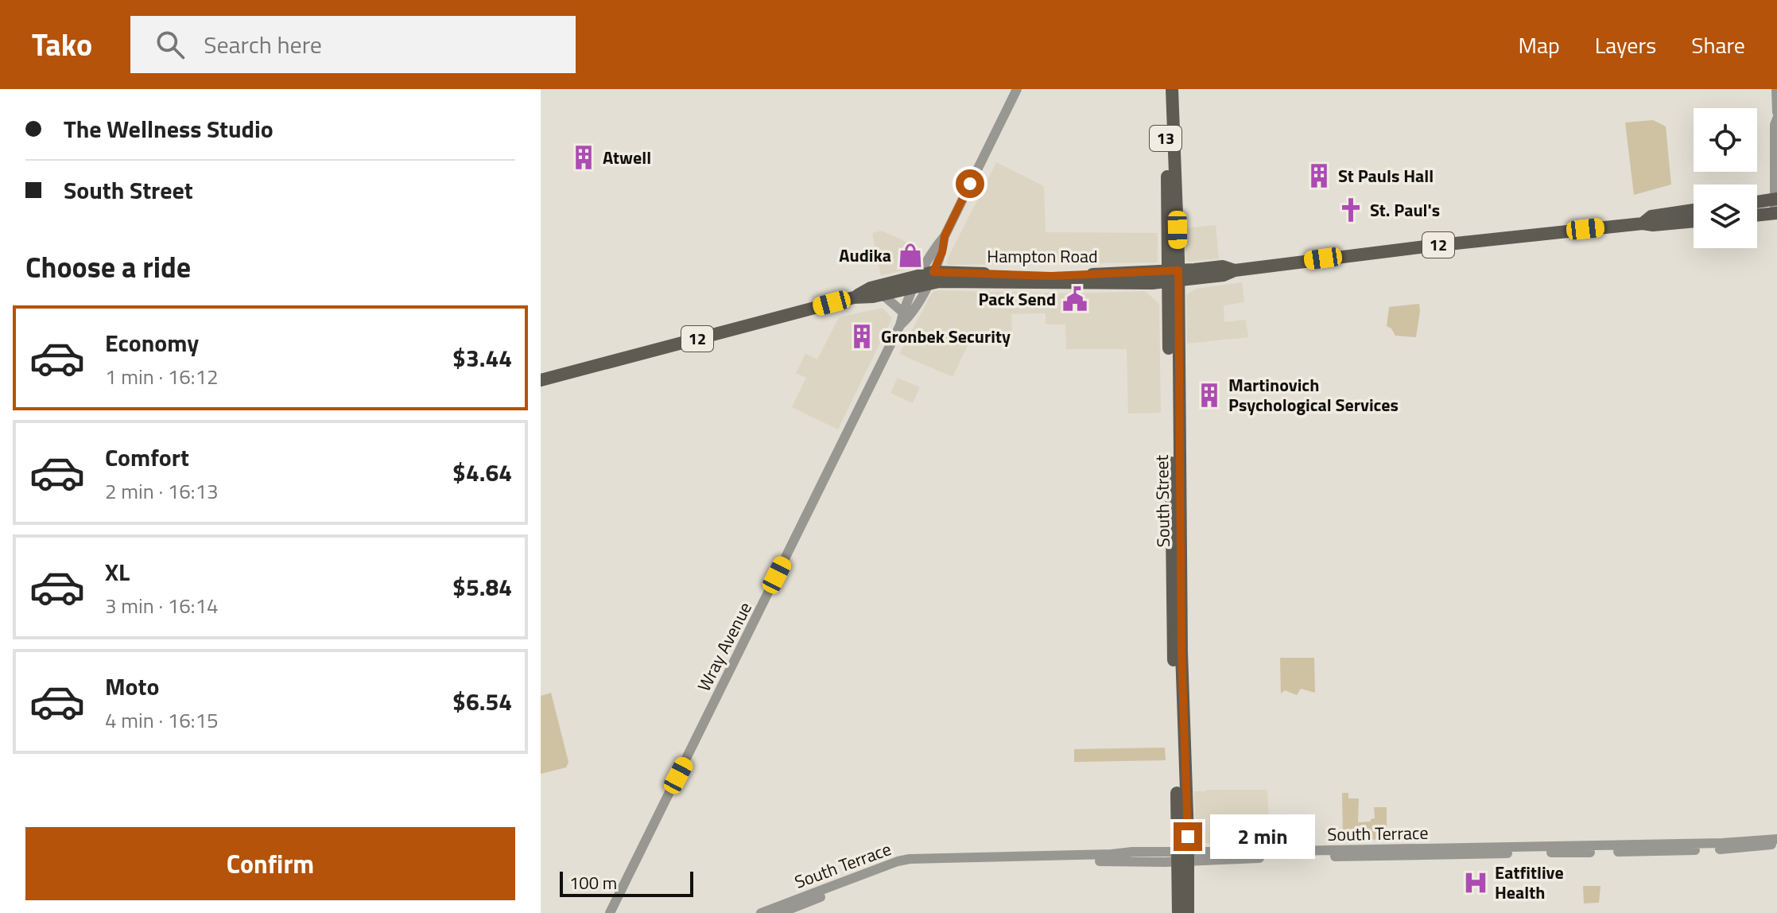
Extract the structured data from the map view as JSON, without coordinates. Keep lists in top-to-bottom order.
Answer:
{
  "streets": {
    "main road": [
      "13",
      "12",
      "Hampton Road",
      "South Street"
    ],
    "street": ["Wray Avenue", "South Terrace"]
  },
  "crossings": [
    ["Hampton Road", "South Street"],
    ["Hampton Road", "Wray Avenue"],
    ["South Street", "South Terrace"]
  ],
  "places": {
    "building": [
      "Atwell",
      "St Pauls Hall",
      "Gronbek Security",
      "Martinovich Psychological Services"
    ],
    "church": ["St. Paul's"],
    "shop": ["Audika"],
    "public building": ["Pack Send"],
    "hospital": ["Eatfitlive Health"]
  },
  "scale_bar": "100 m",
  "page": {
    "header": "Tako",
    "search": "Search here",
    "nav": ["Map", "Layers", "Share"],
    "banner": ["The Wellness Studio", "South Street"],
    "heading": "Choose a ride",
    "list": [
      {
        "name": "Economy",
        "note": "1 min · 16:12",
        "value": "$3.44"
      },
      {
        "name": "Comfort",
        "note": "2 min · 16:13",
        "value": "$4.64"
      },
      {
        "name": "XL",
        "note": "3 min · 16:14",
        "value": "$5.84"
      },
      {
        "name": "Moto",
        "note": "4 min · 16:15",
        "value": "$6.54"
      }
    ],
    "buttons": "Confirm",
    "bubble": "2 min",
    "scale": "100 m"
  }
}
